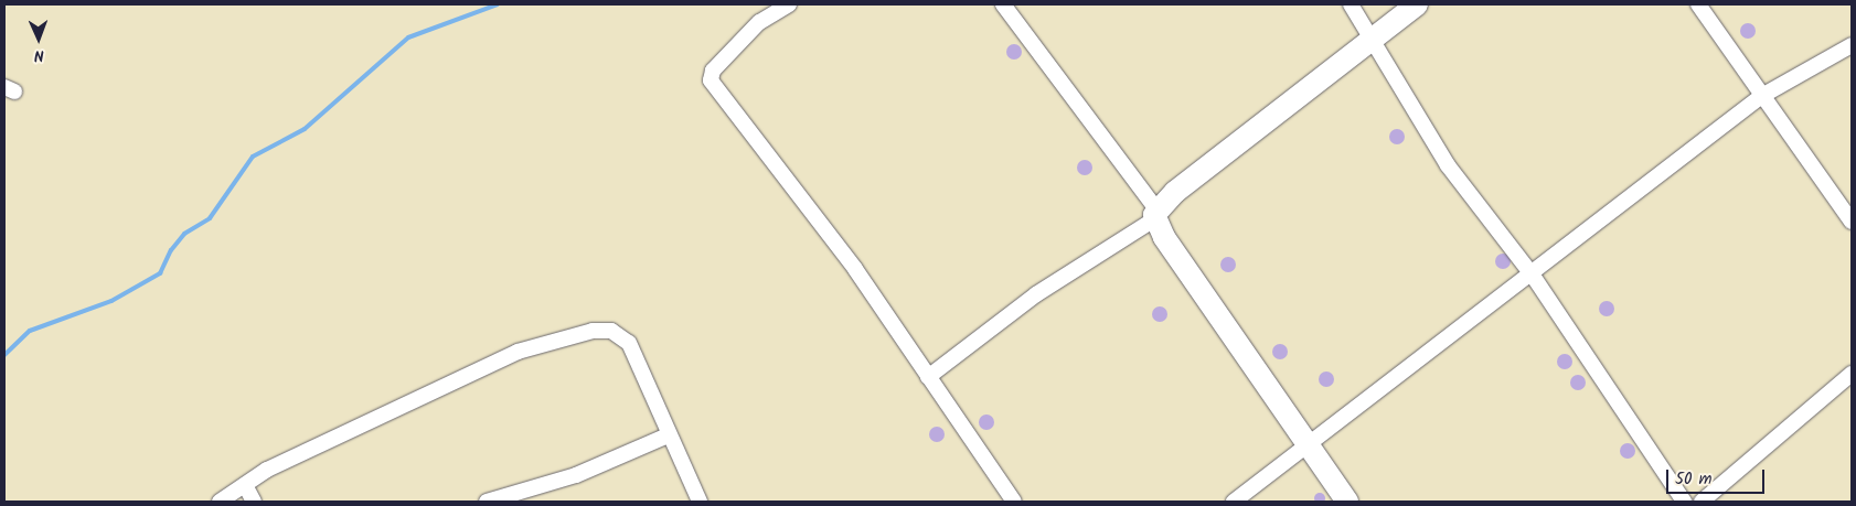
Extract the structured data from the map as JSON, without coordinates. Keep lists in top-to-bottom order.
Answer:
{
  "scale_bar": "50 m",
  "north": "bottom"
}
